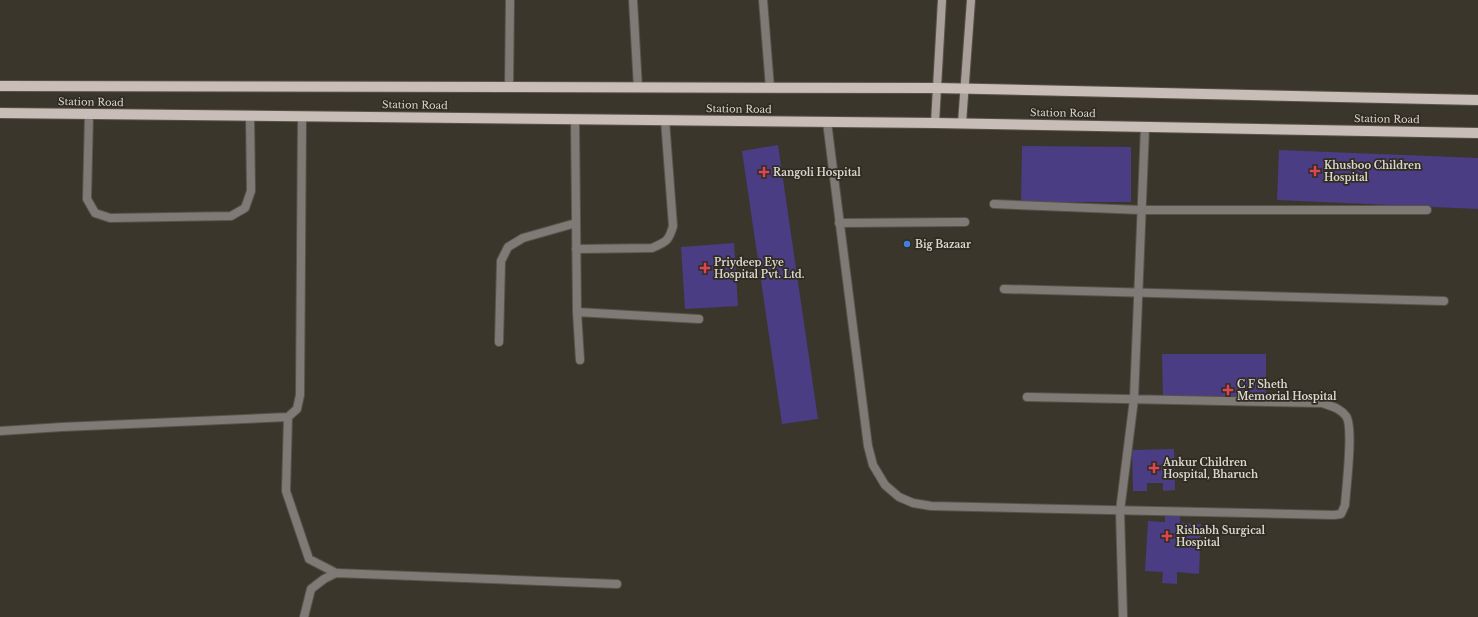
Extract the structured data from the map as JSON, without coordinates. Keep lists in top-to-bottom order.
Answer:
{
  "streets": {
    "main road": ["Station Road"]
  },
  "places": {
    "health": [
      "Khusboo Children Hospital",
      "Rangoli Hospital",
      "Priydeep Eye Hospital Pvt. Ltd.",
      "C F Sheth Memorial Hospital",
      "Ankur Children Hospital, Bharuch",
      "Rishabh Surgical Hospital"
    ],
    "other": ["Big Bazaar"]
  }
}
